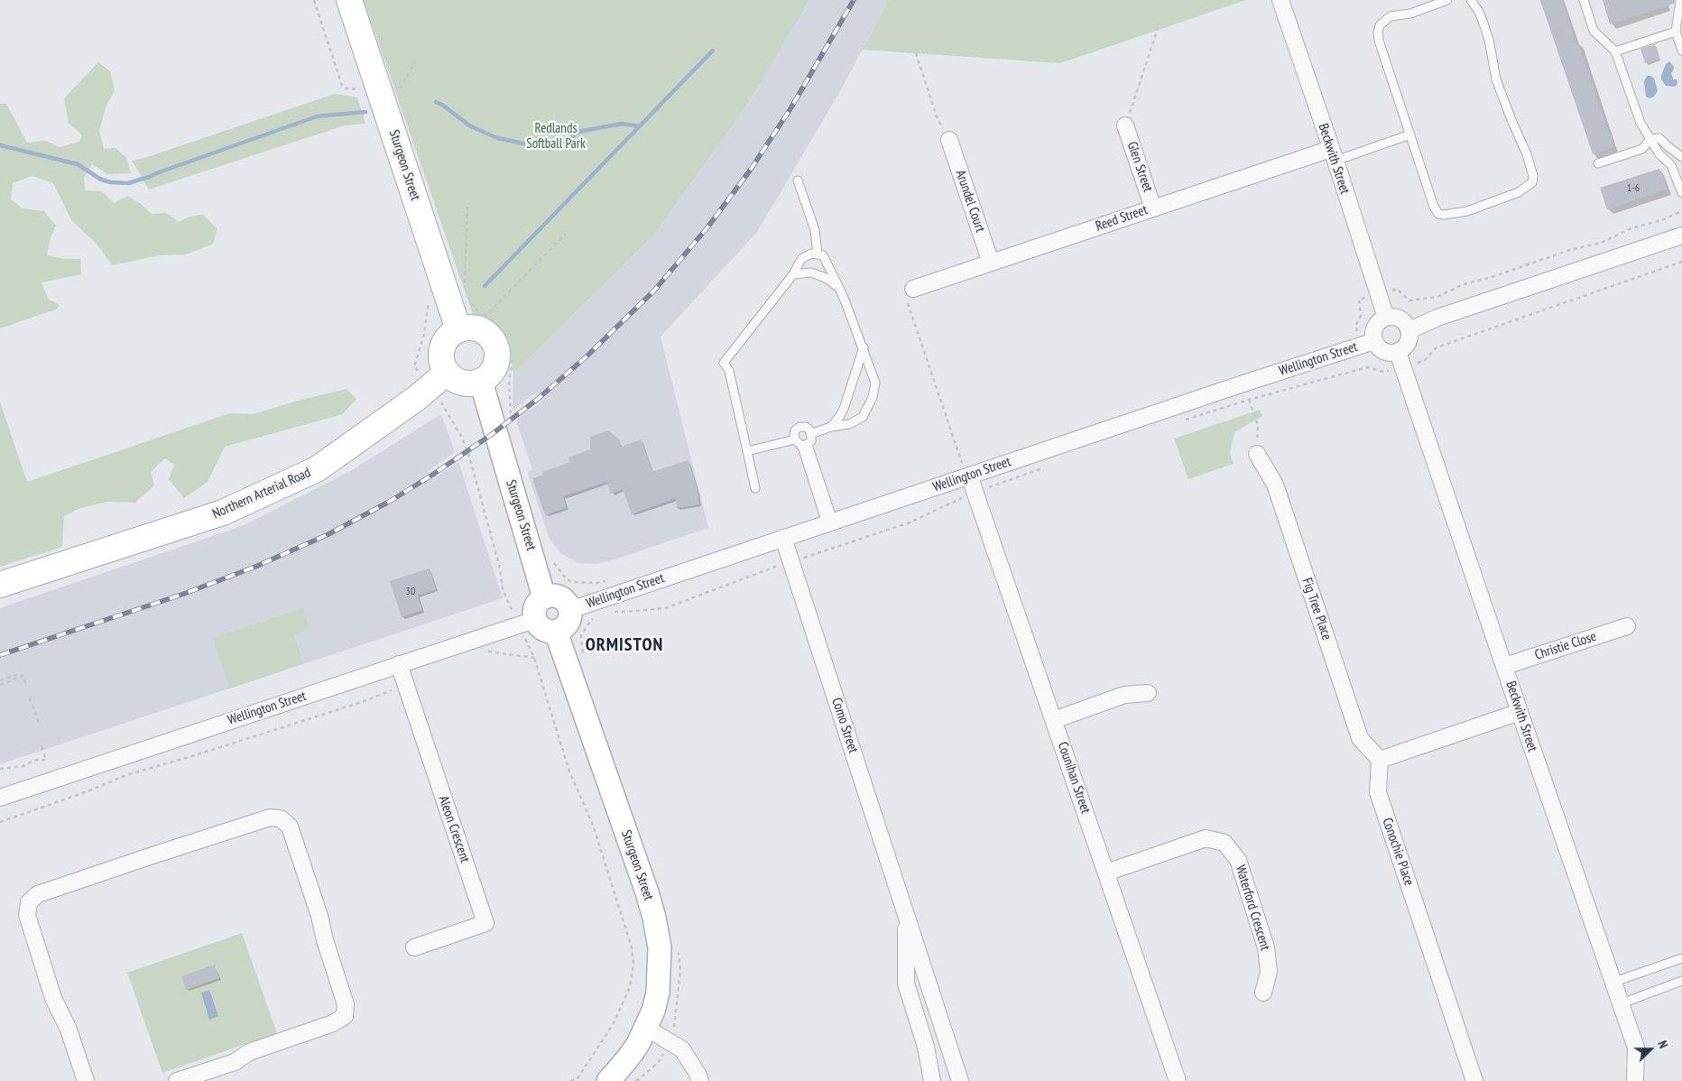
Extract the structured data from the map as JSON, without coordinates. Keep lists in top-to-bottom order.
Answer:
{
  "streets": {
    "main road": ["Sturgeon Street", "Northern Arterial Road"],
    "street": [
      "Beckwith Street",
      "Glen Street",
      "Arundel Court",
      "Reed Street",
      "Wellington Street",
      "Fig Tree Place",
      "Christie Close",
      "Como Street",
      "Counihan Street",
      "Aleon Crescent",
      "Conochie Place",
      "Waterford Crescent"
    ]
  },
  "crossings": [
    ["Beckwith Street", "Reed Street"],
    ["Beckwith Street", "Wellington Street"],
    ["Beckwith Street", "Christie Close"],
    ["Sturgeon Street", "Wellington Street"],
    ["Sturgeon Street", "Northern Arterial Road"],
    ["Glen Street", "Reed Street"],
    ["Arundel Court", "Reed Street"],
    ["Wellington Street", "Como Street"],
    ["Wellington Street", "Counihan Street"],
    ["Wellington Street", "Aleon Crescent"],
    ["Fig Tree Place", "Conochie Place"],
    ["Counihan Street", "Waterford Crescent"]
  ],
  "districts": ["ORMISTON"],
  "parks": ["Redlands Softball Park"],
  "house_numbers": ["1-6", "30"],
  "north": "right"
}
